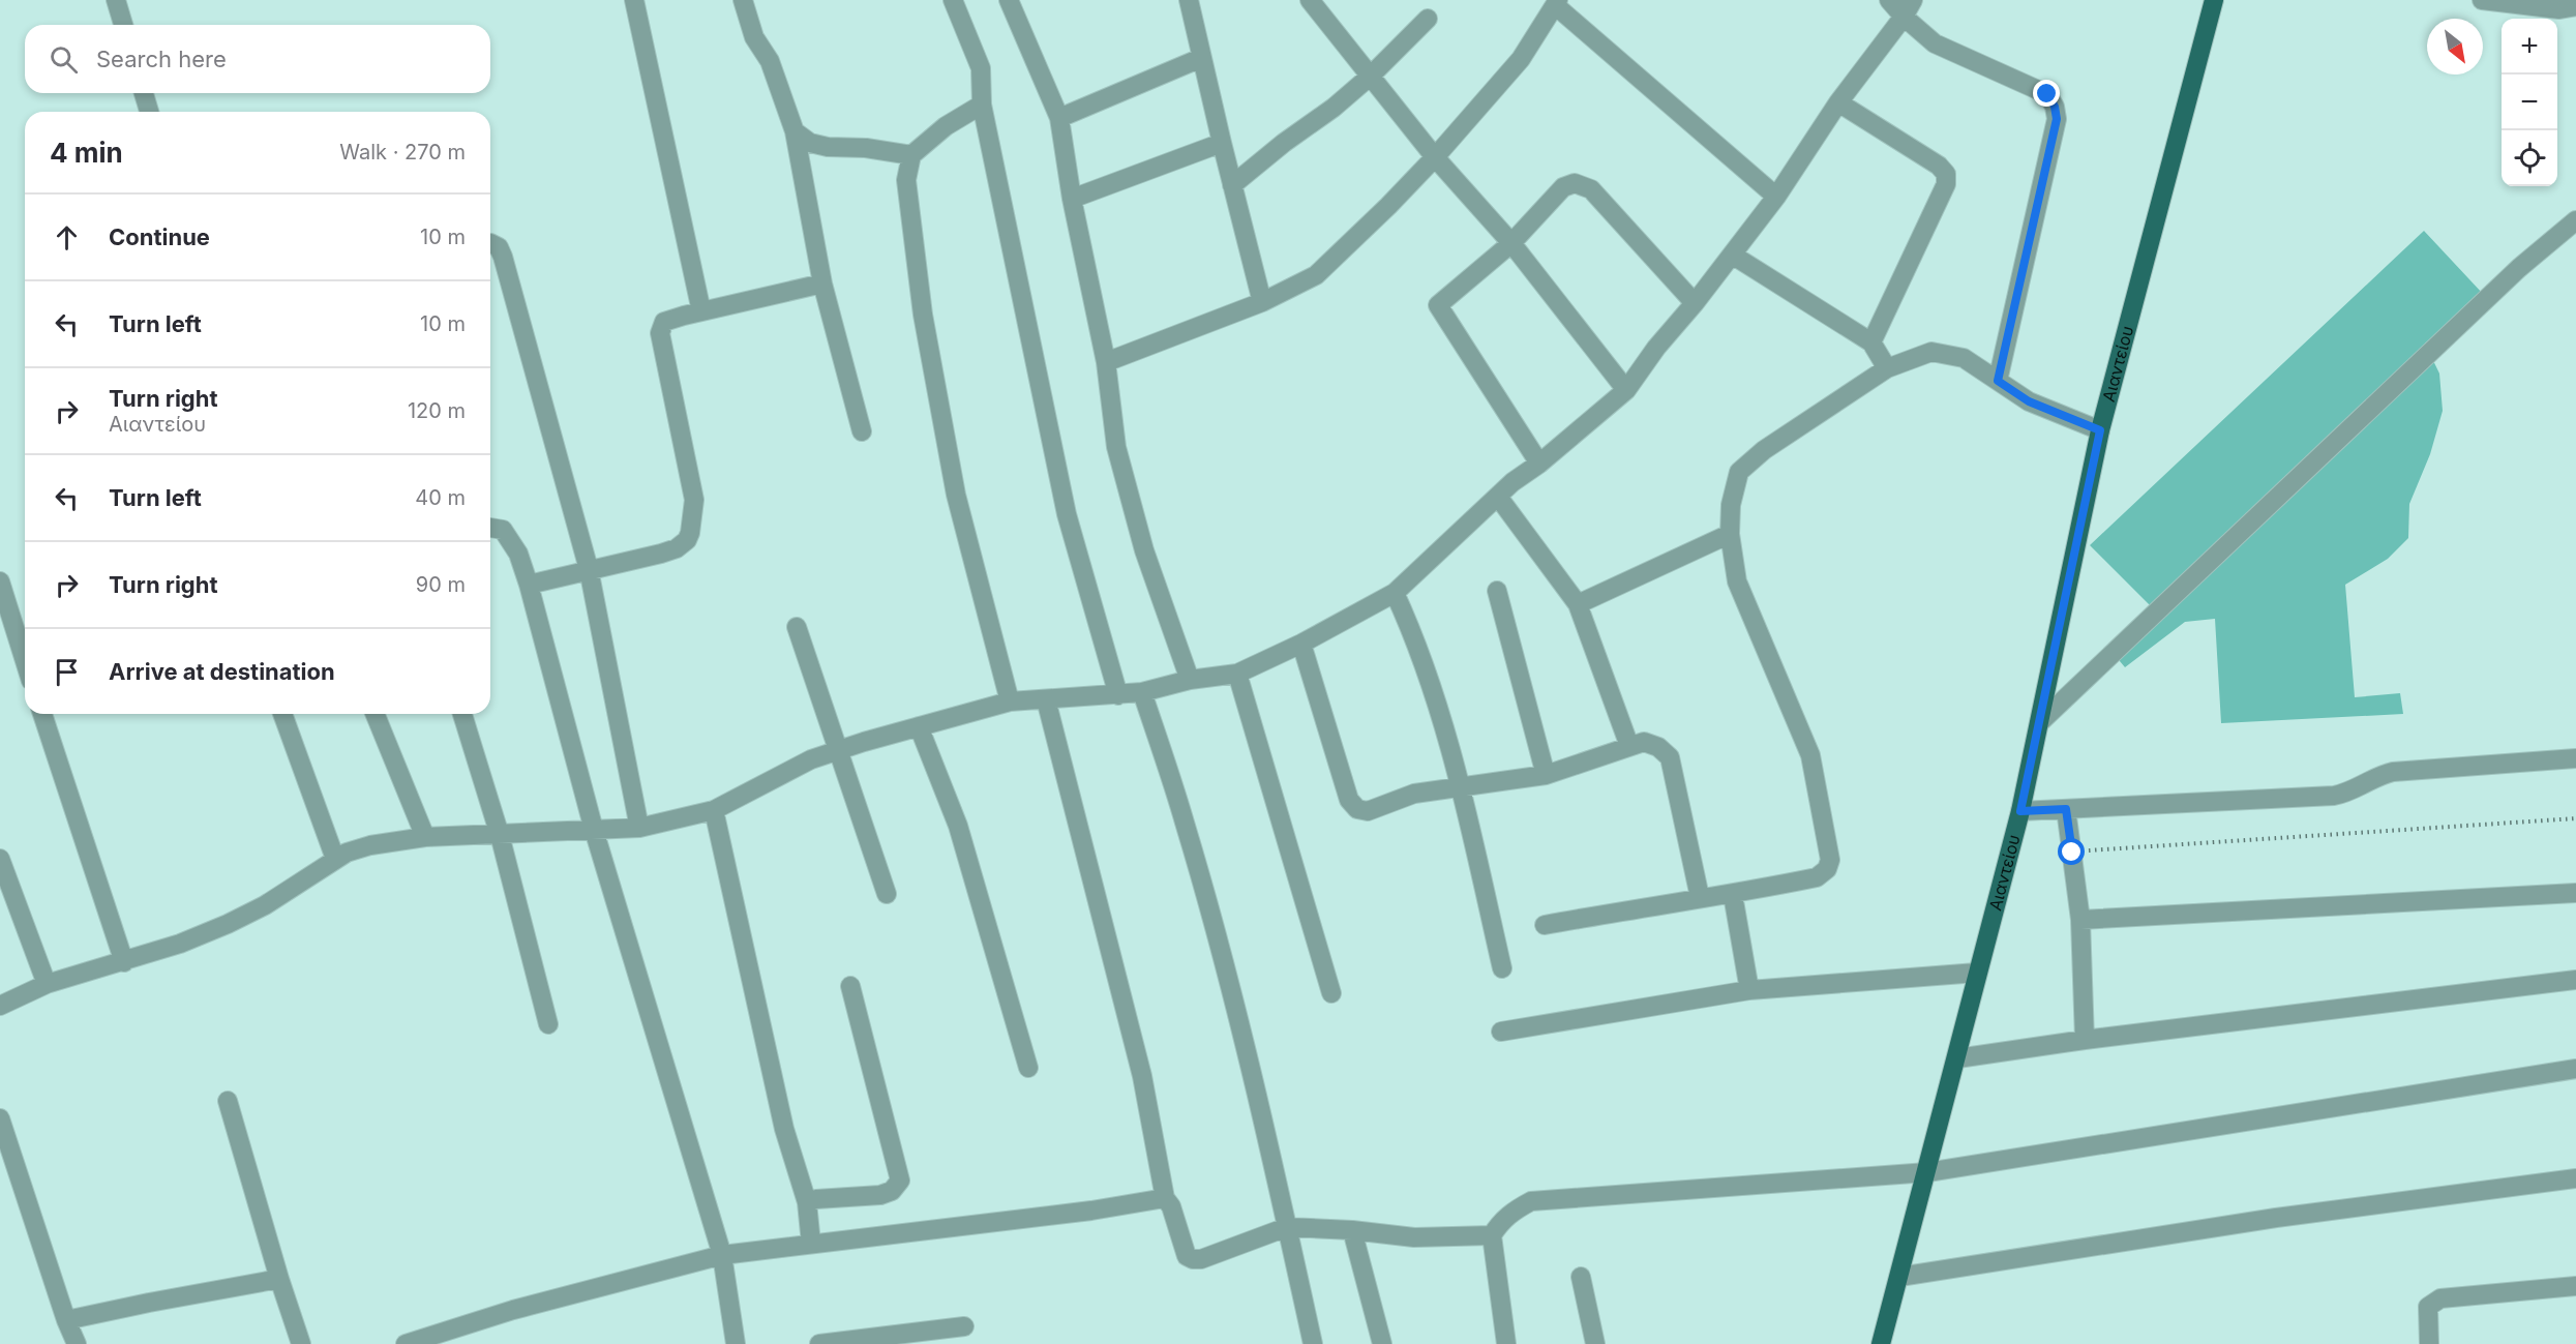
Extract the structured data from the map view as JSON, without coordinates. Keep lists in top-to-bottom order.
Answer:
{
  "streets": {
    "main road": ["Αιαντείου"]
  },
  "north": "bottom right",
  "page": {
    "map_buttons": ["+", "−"],
    "search": "Search here",
    "heading": ["4 min", "Walk · 270 m"],
    "list": [
      ["Continue", "10 m"],
      ["Turn left", "10 m"],
      ["Turn right", "Αιαντείου", "120 m"],
      ["Turn left", "40 m"],
      ["Turn right", "90 m"],
      "Arrive at destination"
    ]
  }
}
